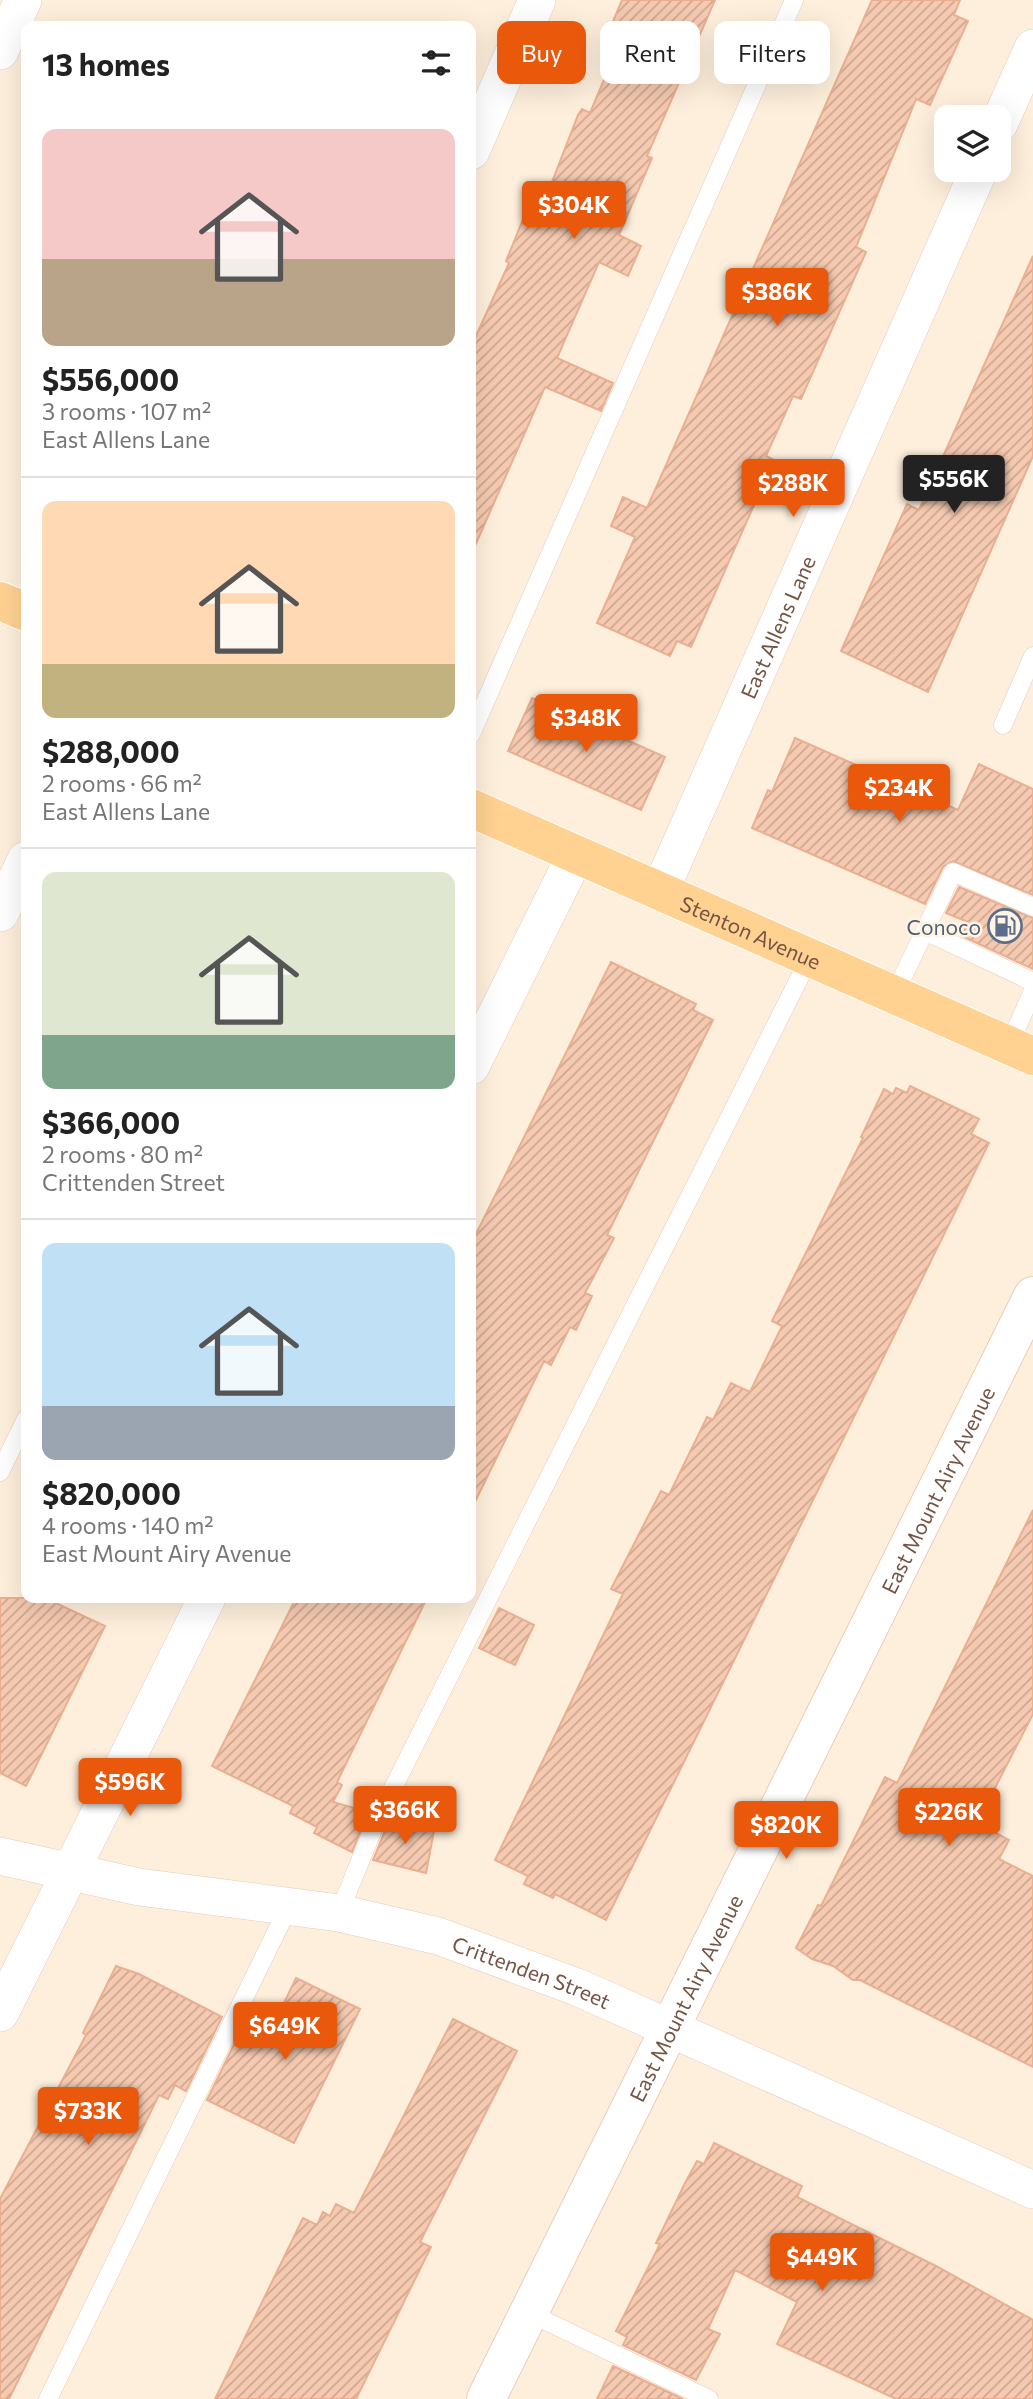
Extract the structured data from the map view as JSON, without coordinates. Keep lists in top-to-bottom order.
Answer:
{
  "streets": {
    "main road": ["Stenton Avenue", "East Mount Airy Avenue"],
    "street": ["East Allens Lane", "Crittenden Street"]
  },
  "crossings": [
    ["East Allens Lane", "Stenton Avenue"],
    ["East Mount Airy Avenue", "Crittenden Street"]
  ],
  "places": {
    "fuel station": ["Conoco"]
  },
  "page": {
    "chip": ["Buy", "Rent", "Filters"],
    "heading": "13 homes",
    "list": [
      {
        "name": "$556,000",
        "note": "3 rooms · 107 m² · East Allens Lane"
      },
      {
        "name": "$288,000",
        "note": "2 rooms · 66 m² · East Allens Lane"
      },
      {
        "name": "$366,000",
        "note": "2 rooms · 80 m² · Crittenden Street"
      },
      {
        "name": "$820,000",
        "note": "4 rooms · 140 m² · East Mount Airy Avenue"
      }
    ],
    "price": [
      "$304K",
      "$386K",
      "$556K",
      "$288K",
      "$348K",
      "$234K",
      "$596K",
      "$366K",
      "$226K",
      "$820K",
      "$649K",
      "$733K",
      "$449K"
    ]
  }
}
